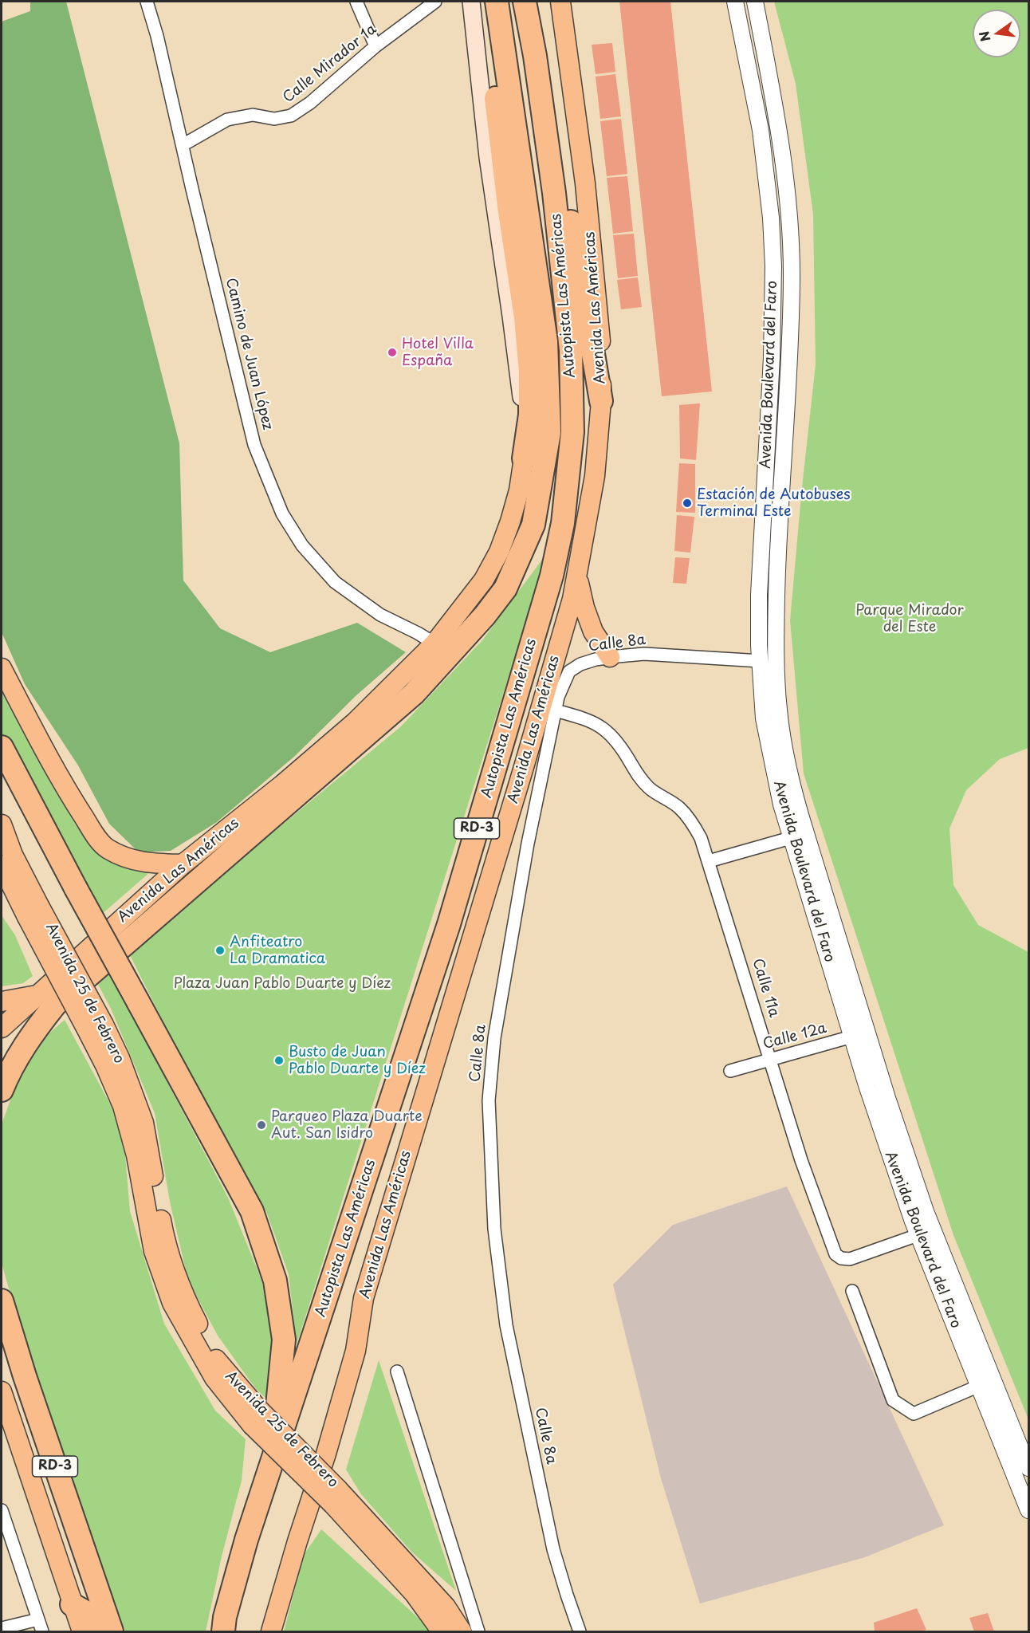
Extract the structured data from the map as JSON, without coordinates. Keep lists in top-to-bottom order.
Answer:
{
  "streets": {
    "highway": ["Autopista Las Américas", "RD-3"],
    "main road": ["Avenida Las Américas", "Avenida 25 de Febrero"],
    "street": [
      "Calle Mirador 1a",
      "Camino de Juan López",
      "Avenida Boulevard del Faro",
      "Calle 8a",
      "Calle 11a",
      "Calle 12a"
    ]
  },
  "crossings": [
    ["Calle Mirador 1a", "Camino de Juan López"],
    ["Avenida Las Américas", "Camino de Juan López"],
    ["Avenida Las Américas", "Calle 8a"],
    ["Avenida Boulevard del Faro", "Calle 8a"],
    ["Avenida Boulevard del Faro", "Calle 11a"],
    ["Avenida Boulevard del Faro", "Calle 12a"],
    ["Calle 8a", "Calle 11a"],
    ["Calle 11a", "Calle 12a"]
  ],
  "parks": ["Parque Mirador del Este", "Plaza Juan Pablo Duarte y Díez"],
  "places": [
    "Hotel Villa España",
    "Estación de Autobuses Terminal Este",
    "Anfiteatro La Dramatica",
    "Busto de Juan Pablo Duarte y Díez",
    "Parqueo Plaza Duarte Aut. San Isidro"
  ],
  "north": "left"
}
